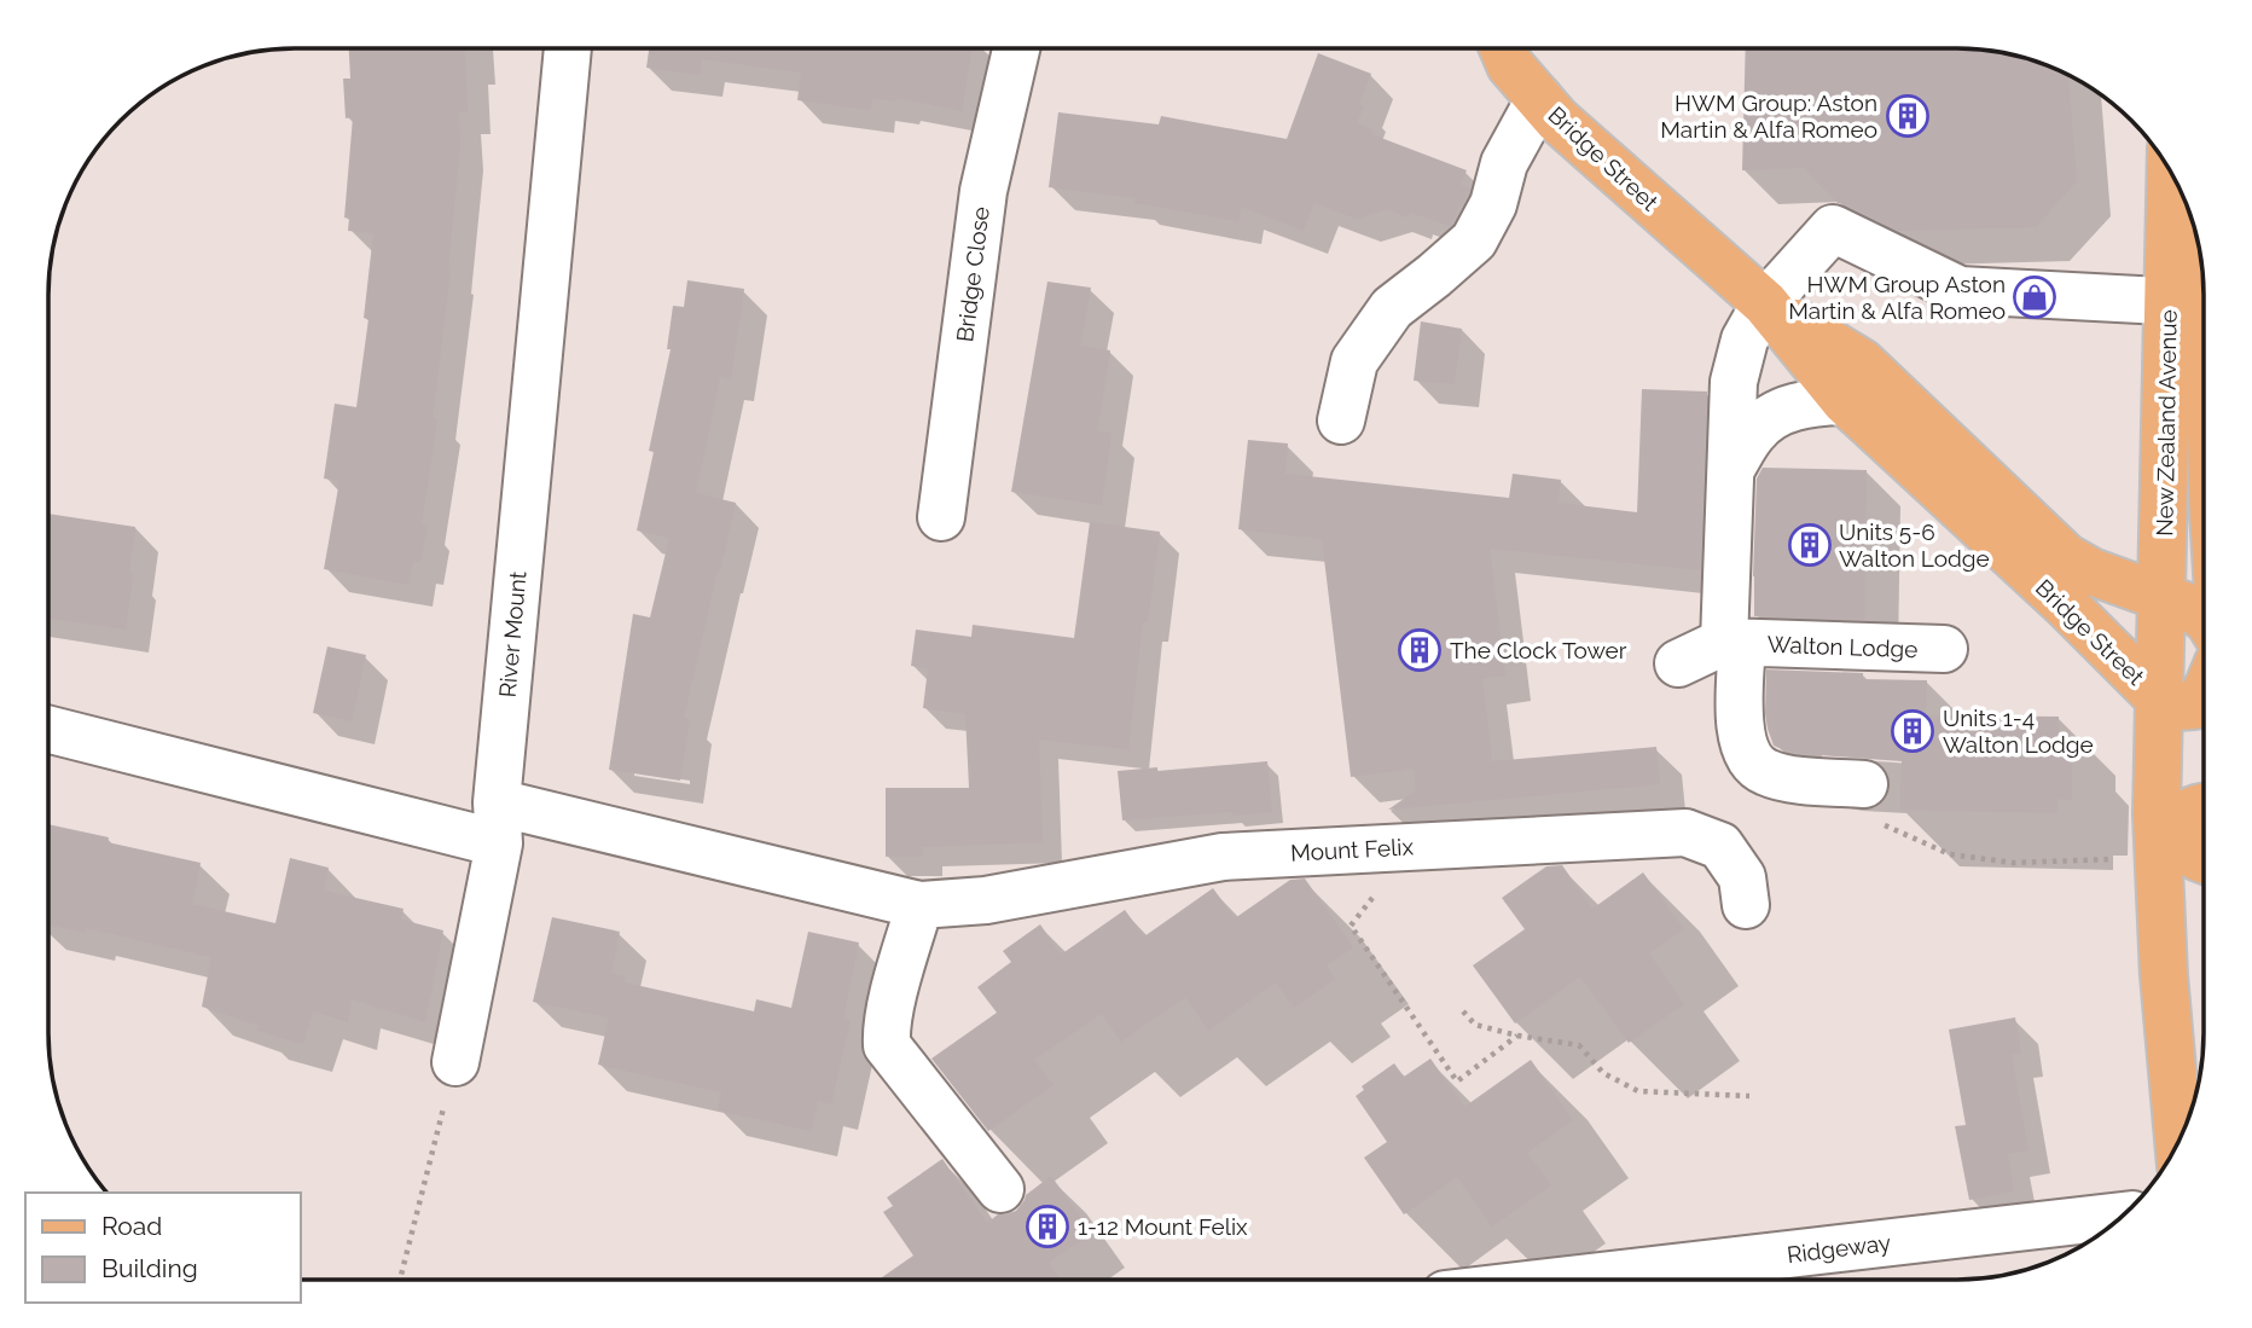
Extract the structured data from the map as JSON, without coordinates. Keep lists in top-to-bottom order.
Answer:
{
  "streets": {
    "main road": ["Bridge Street", "New Zealand Avenue"],
    "street": [
      "Bridge Close",
      "River Mount",
      "Walton Lodge",
      "Mount Felix",
      "Ridgeway"
    ]
  },
  "crossings": [
    ["Bridge Street", "New Zealand Avenue"],
    ["Bridge Street", "Walton Lodge"],
    ["New Zealand Avenue", "Walton Lodge"]
  ],
  "places": {
    "building": [
      "HWM Group: Aston Martin & Alfa Romeo",
      "Units 5-6 Walton Lodge",
      "The Clock Tower",
      "Units 1-4 Walton Lodge",
      "1-12 Mount Felix"
    ],
    "shop": ["HWM Group Aston Martin & Alfa Romeo"]
  },
  "legend": ["Road", "Building"]
}
